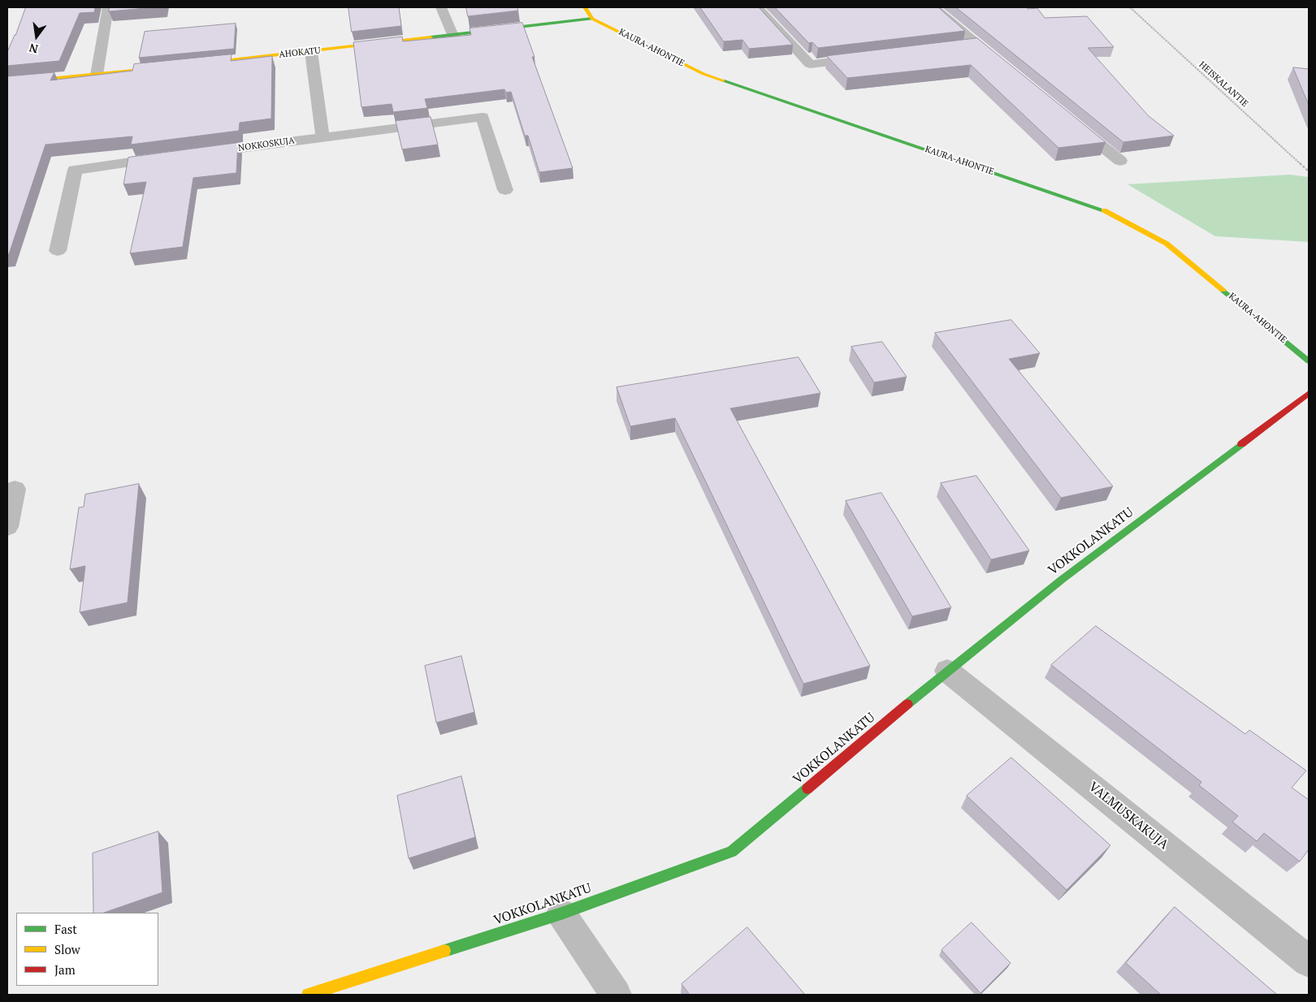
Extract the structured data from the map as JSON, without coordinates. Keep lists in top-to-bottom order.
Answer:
{
  "streets": {
    "street": [
      "KAURA-AHONTIE",
      "AHOKATU",
      "NOKKOSKUJA",
      "VOKKOLANKATU",
      "VALMUSKAKUJA"
    ],
    "path": ["HEISKALANTIE"]
  },
  "crossings": [
    ["KAURA-AHONTIE", "AHOKATU"],
    ["VOKKOLANKATU", "VALMUSKAKUJA"]
  ],
  "legend": ["Fast", "Slow", "Jam"],
  "north": "bottom"
}
